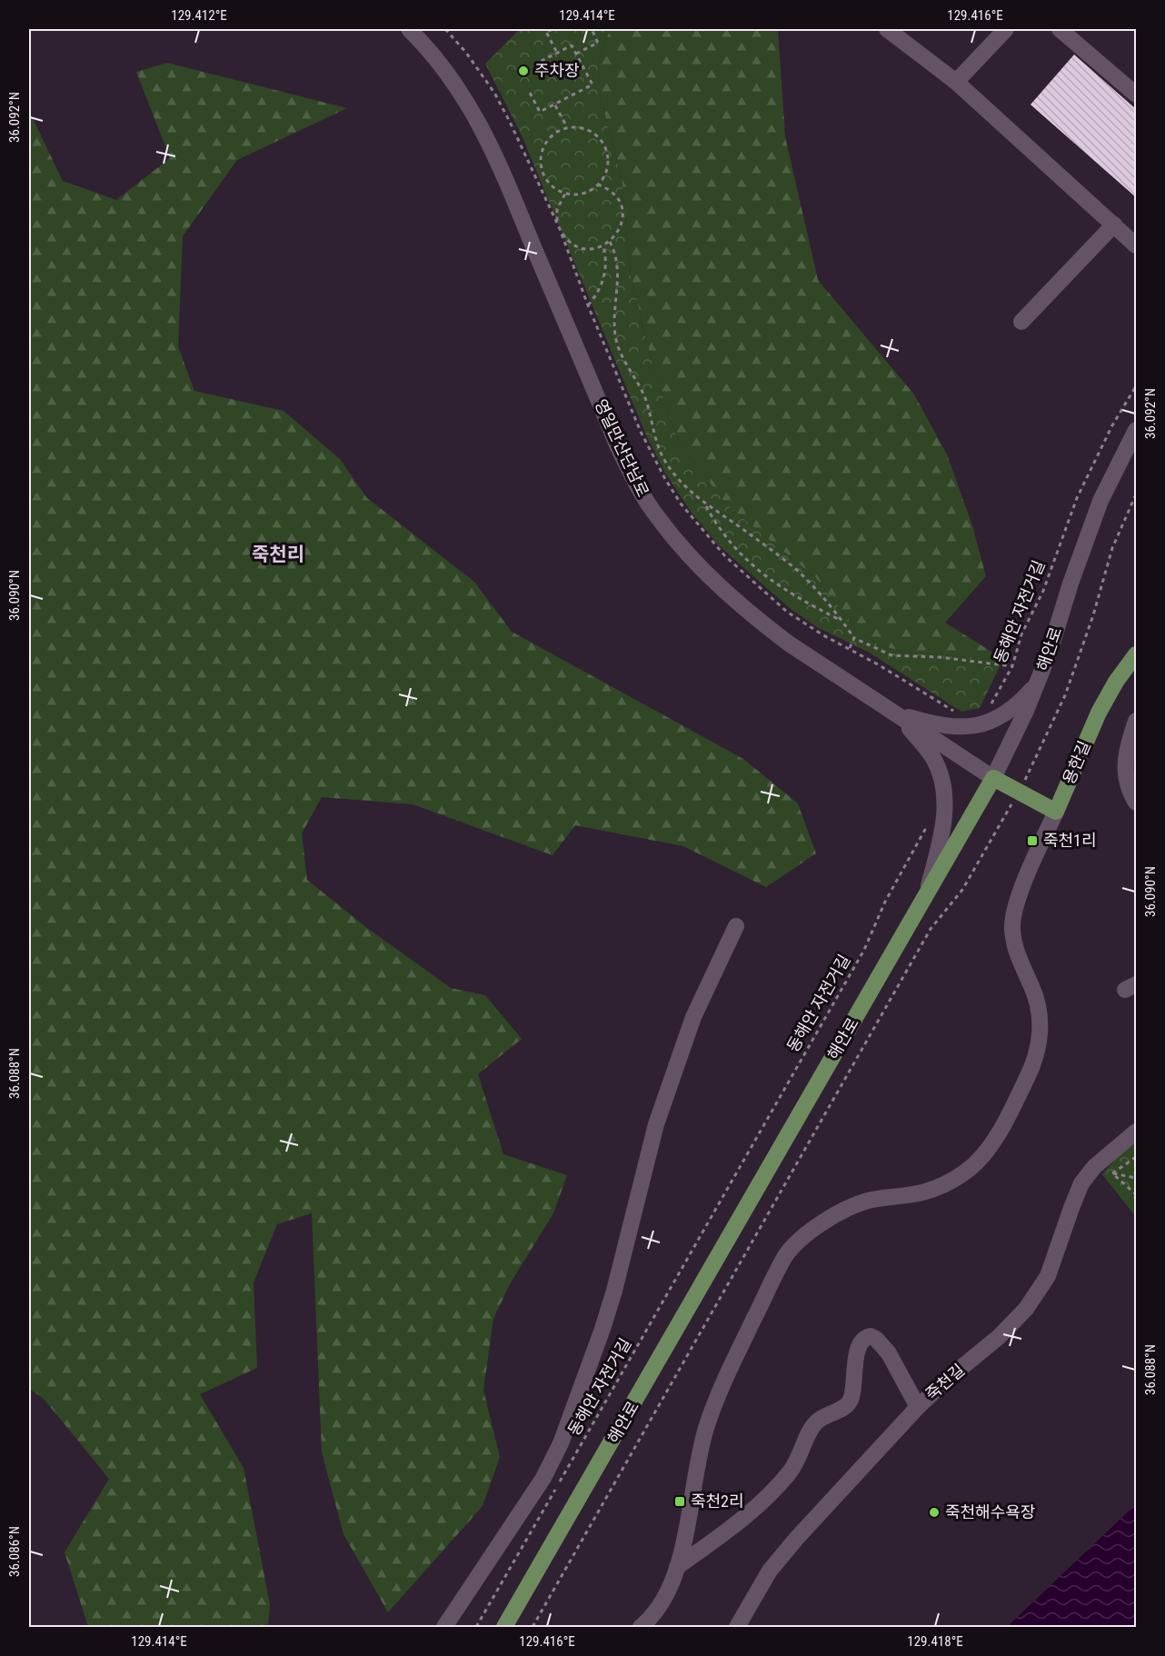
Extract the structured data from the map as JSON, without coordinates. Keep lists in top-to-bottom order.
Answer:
{
  "streets": {
    "main road": ["해안로", "용한길"],
    "street": ["영일만산단남로", "죽천길"],
    "path": ["동해안 자전거길"]
  },
  "crossings": [
    ["영일만산단남로", "해안로"]
  ],
  "districts": ["죽천리"],
  "places": {
    "other": ["주차장", "죽천해수욕장"],
    "transit": ["죽천1리", "죽천2리"]
  },
  "coordinates": [
    "129.412°E",
    "129.414°E",
    "129.416°E",
    "36.092°N",
    "36.090°N",
    "36.088°N",
    "36.086°N",
    "129.418°E"
  ]
}
